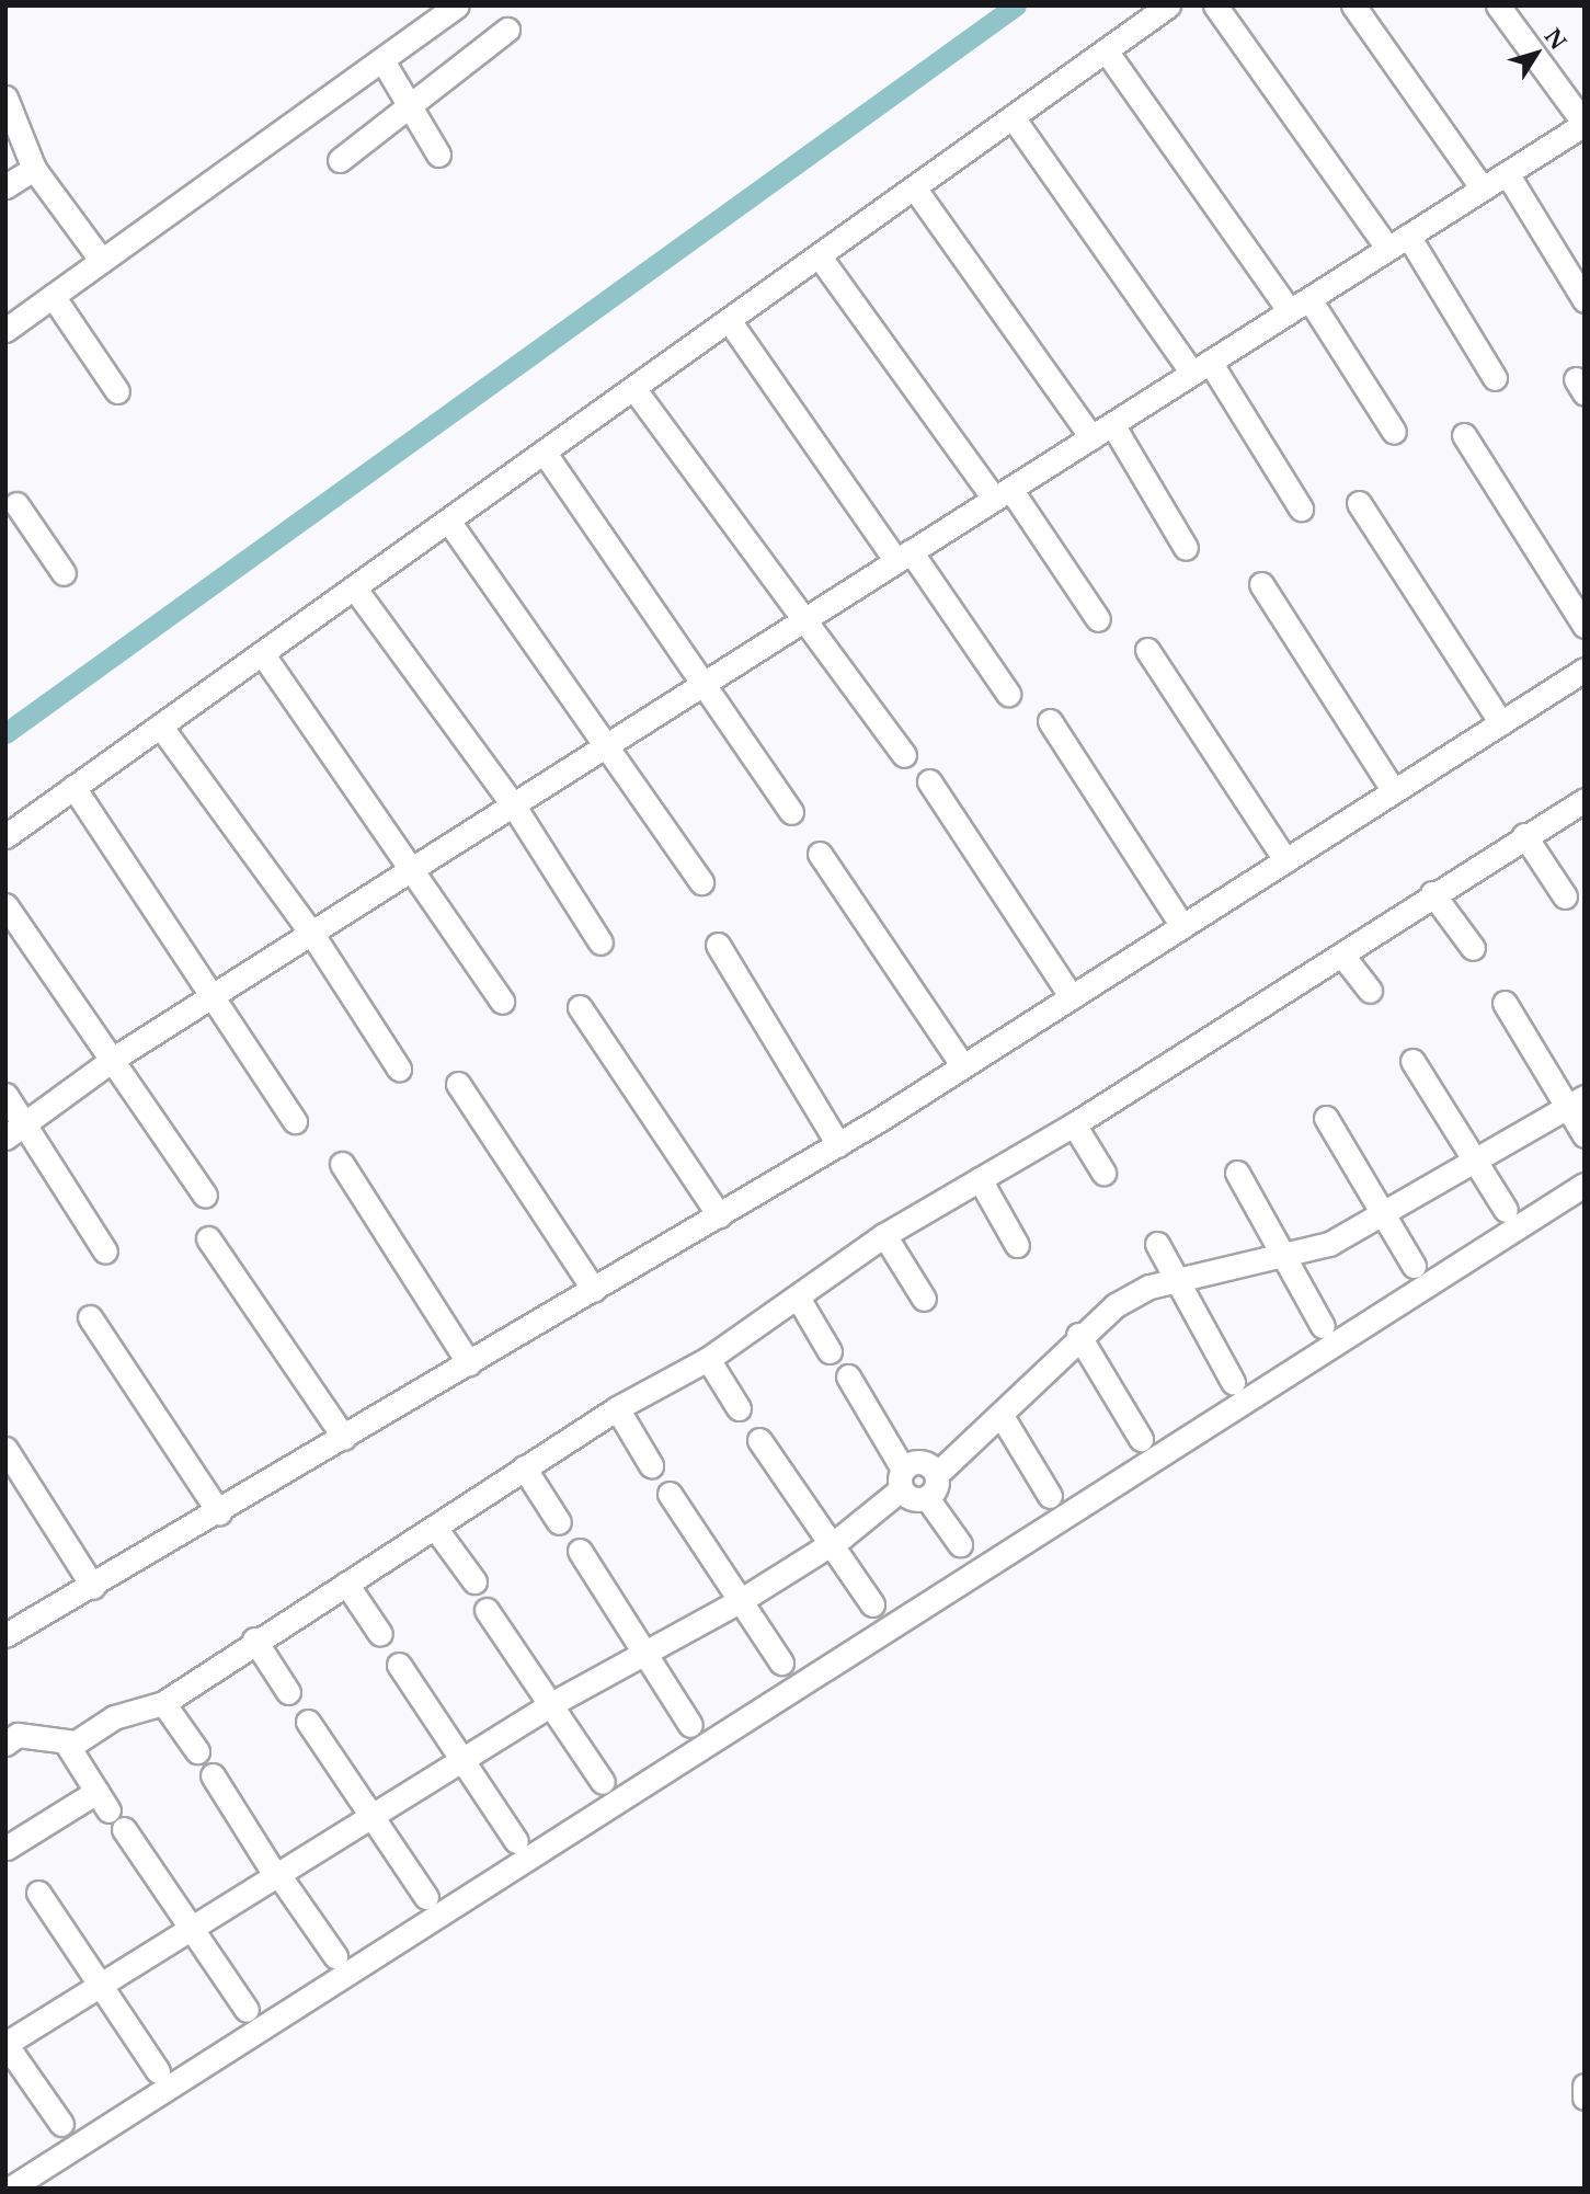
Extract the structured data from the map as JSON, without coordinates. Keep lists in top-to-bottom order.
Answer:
{
  "north": "top right"
}
